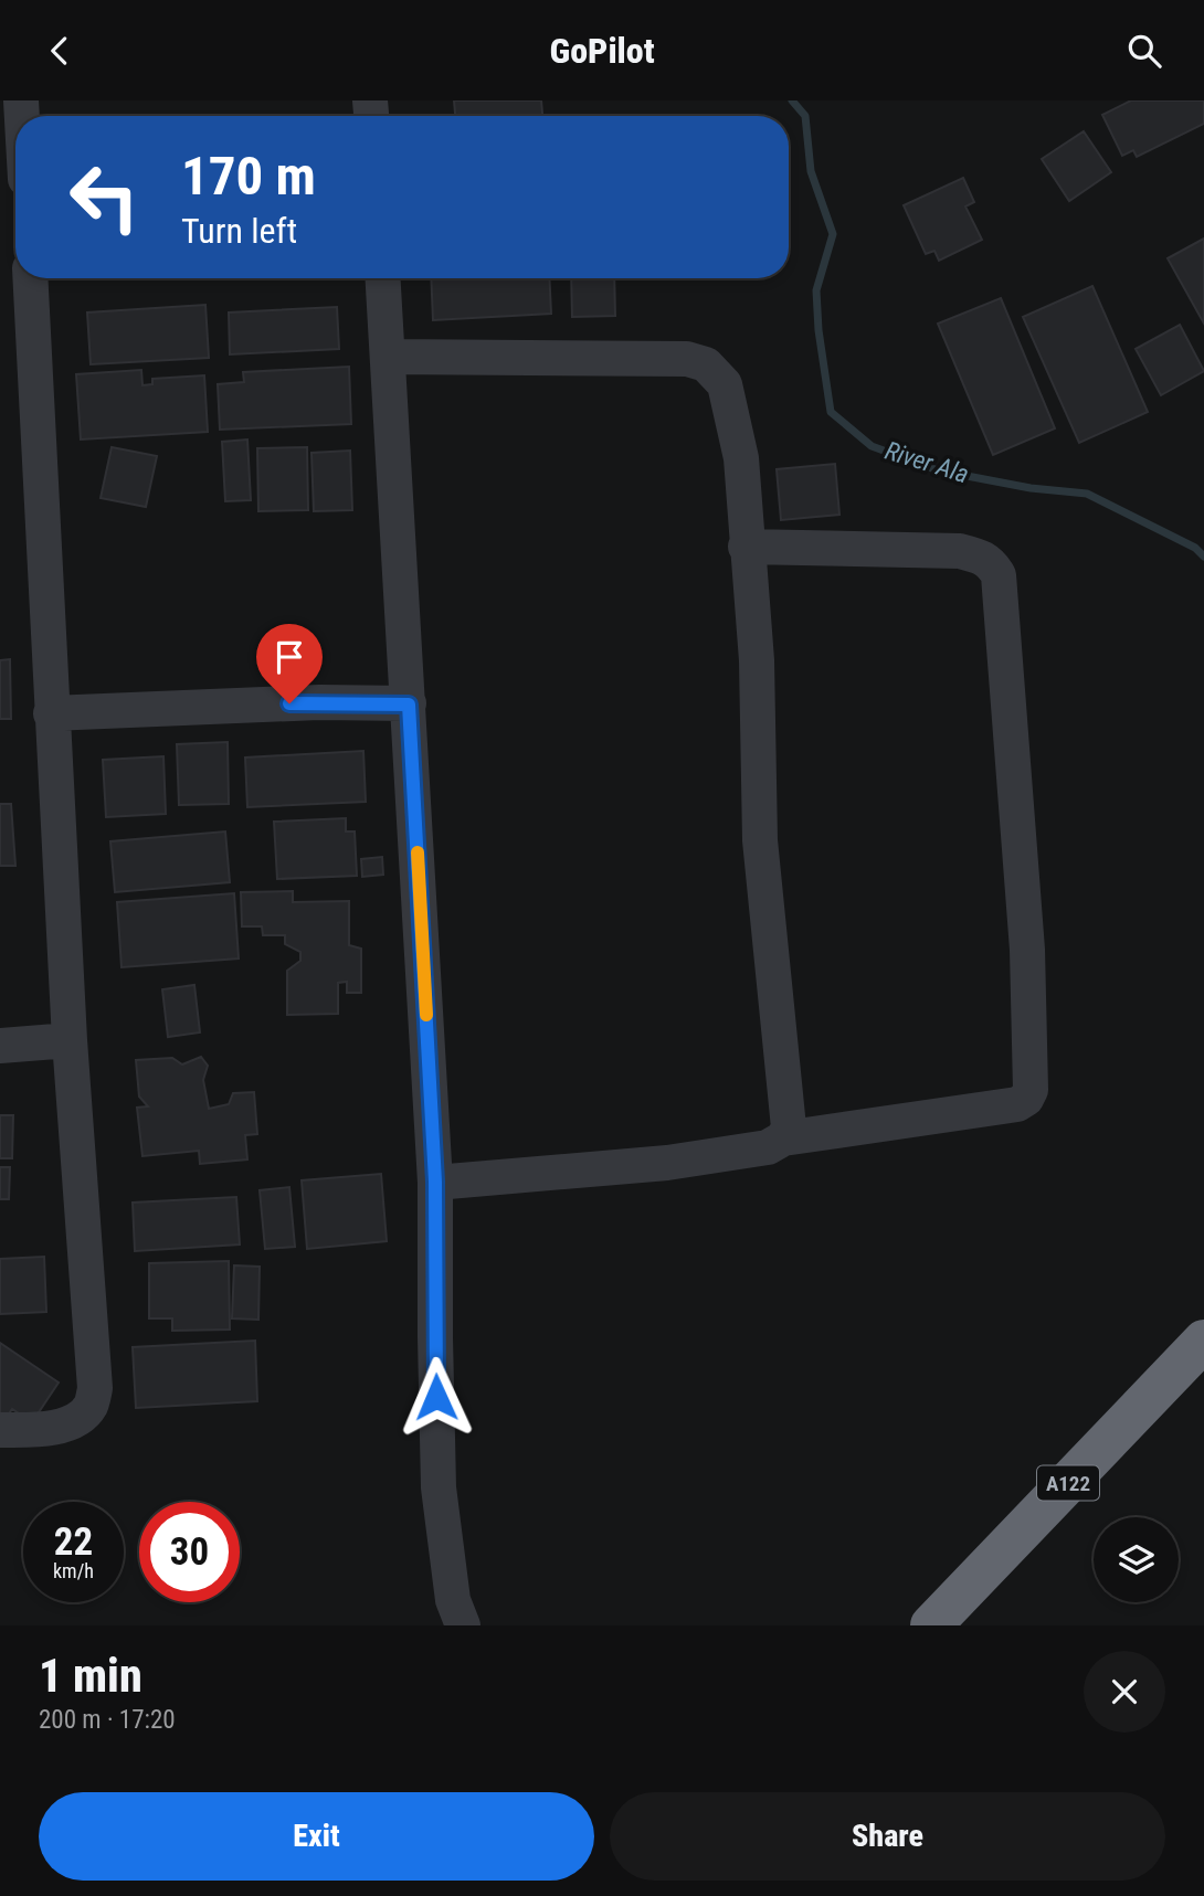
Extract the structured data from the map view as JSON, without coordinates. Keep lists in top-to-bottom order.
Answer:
{
  "streets": {
    "highway": ["A122"]
  },
  "water": ["River Ala"],
  "page": {
    "header": "GoPilot",
    "turn": ["170 m", "Turn left"],
    "speed": "22 km/h",
    "limit": "30",
    "heading": ["1 min", "200 m · 17:20"],
    "buttons": ["Exit", "Share"]
  }
}
